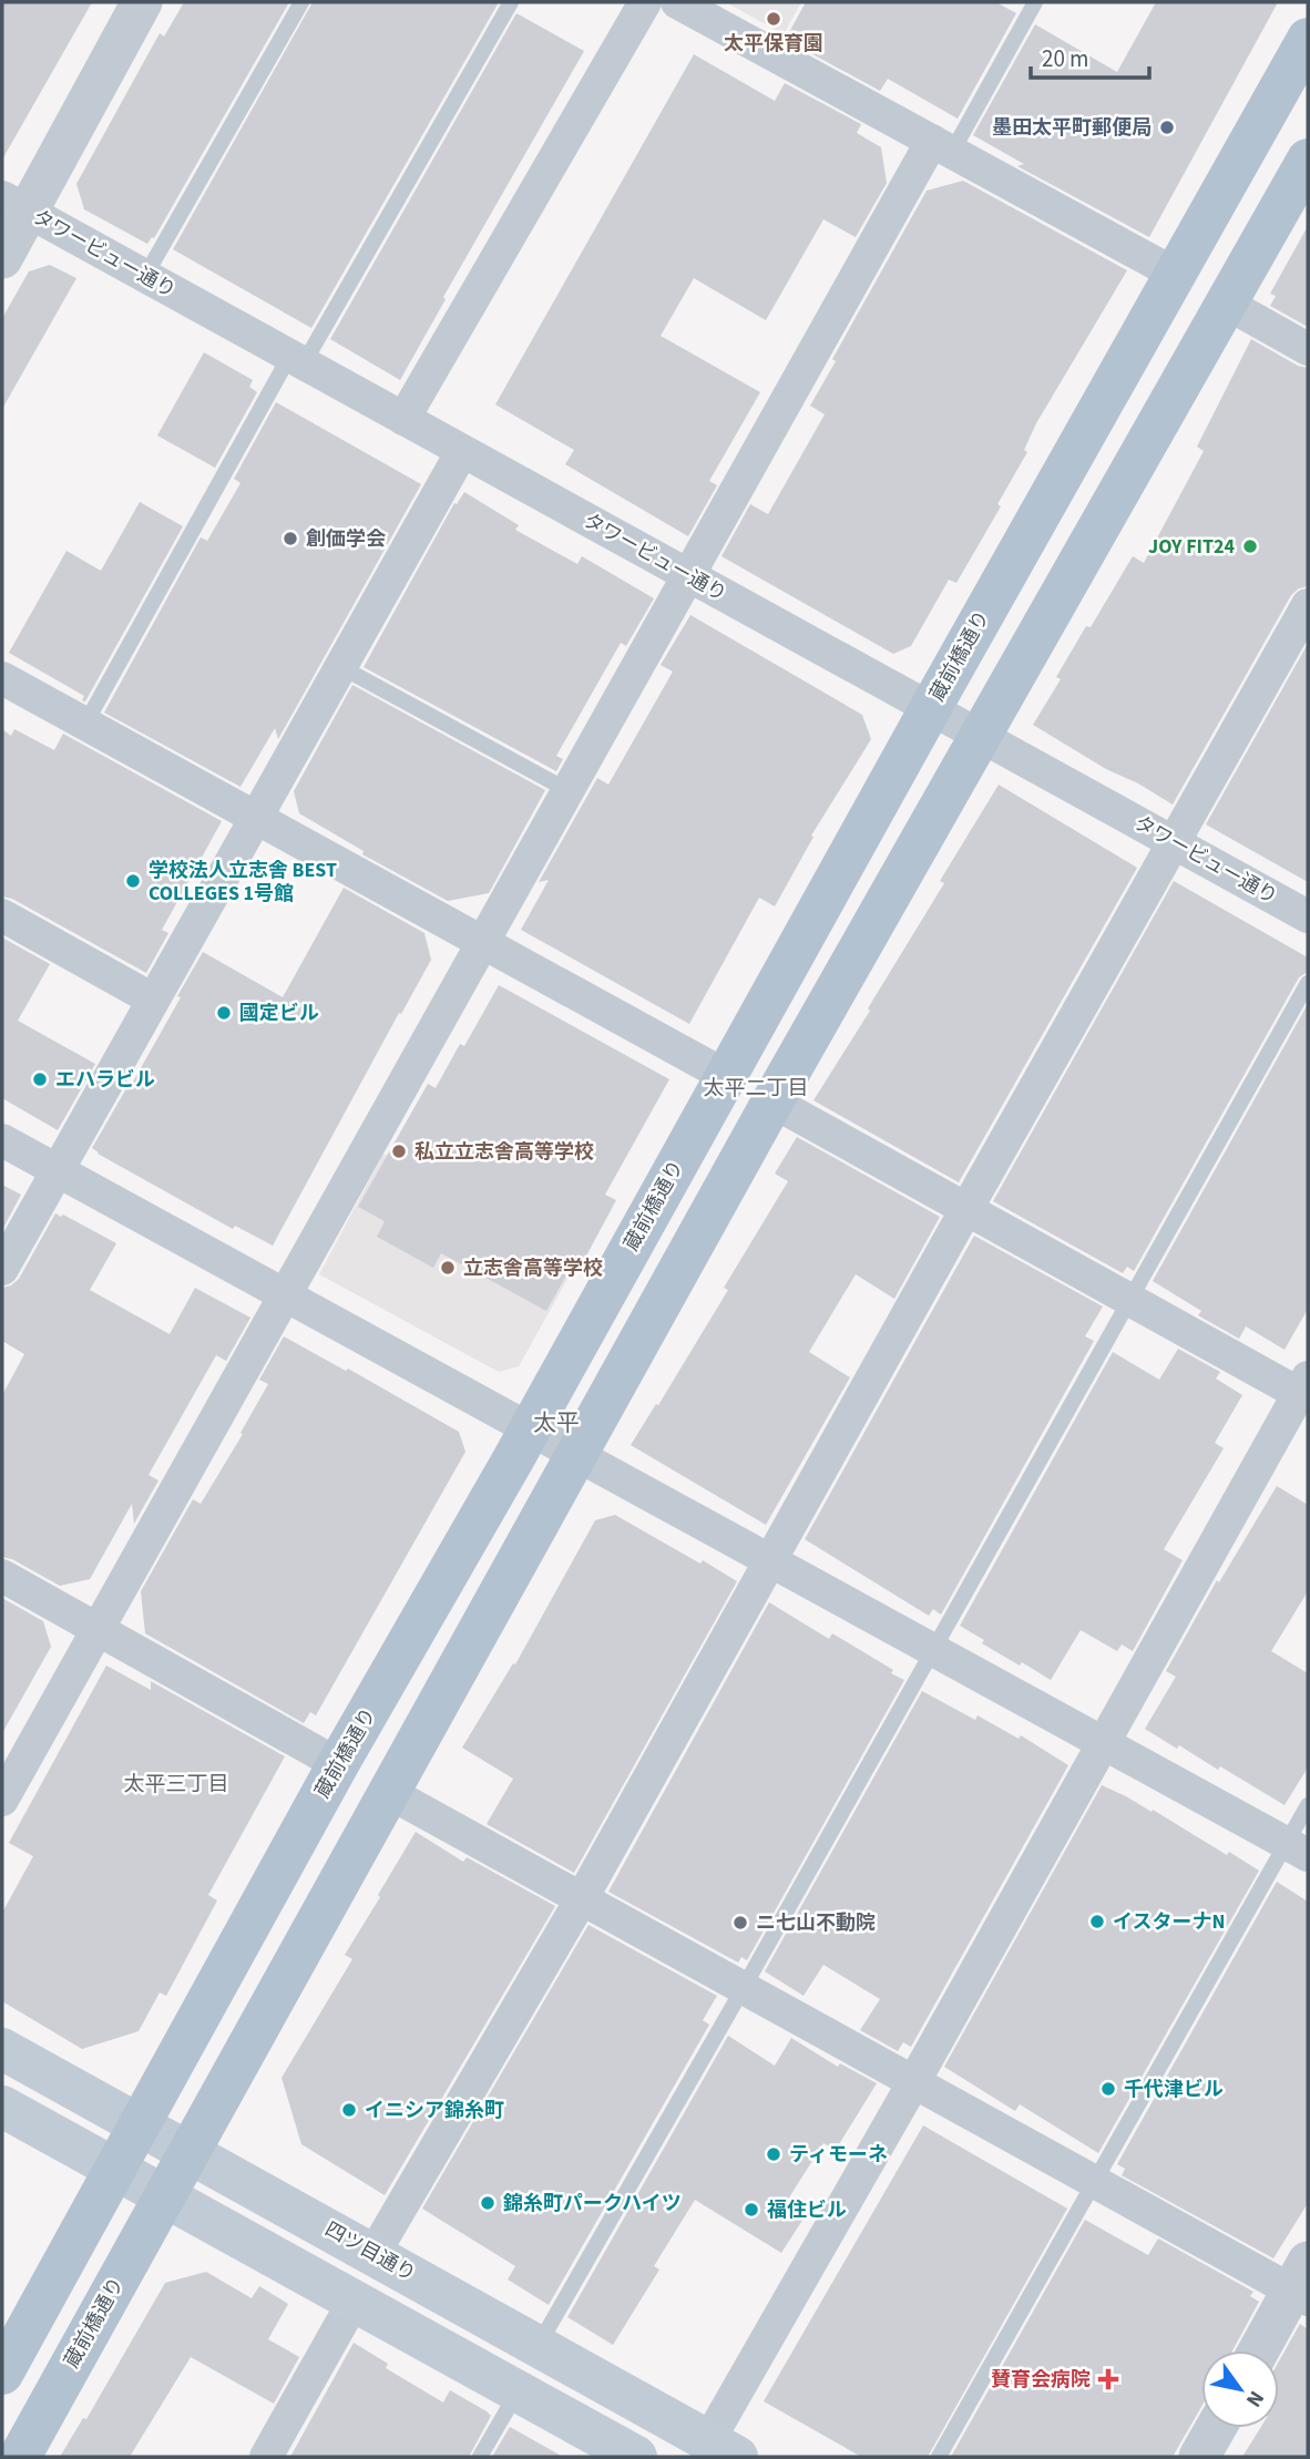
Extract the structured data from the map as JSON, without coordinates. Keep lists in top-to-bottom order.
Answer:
{
  "streets": {
    "main road": ["蔵前橋通り", "四ツ目通り"],
    "street": ["タワービュー通り"]
  },
  "crossings": [
    ["タワービュー通り", "蔵前橋通り"],
    ["蔵前橋通り", "四ツ目通り"]
  ],
  "districts": ["太平二丁目", "太平", "太平三丁目"],
  "places": {
    "other": [
      "太平保育園",
      "墨田太平町郵便局",
      "創価学会",
      "JOY FIT24",
      "学校法人立志舎 BEST COLLEGES 1号館",
      "國定ビル",
      "エハラビル",
      "私立立志舎高等学校",
      "立志舎高等学校",
      "イスターナN",
      "ニ七山不動院",
      "千代津ビル",
      "イニシア錦糸町",
      "ティモーネ",
      "錦糸町パークハイツ",
      "福住ビル"
    ],
    "health": ["賛育会病院"]
  },
  "scale_bar": "20 m",
  "north": "bottom right"
}
